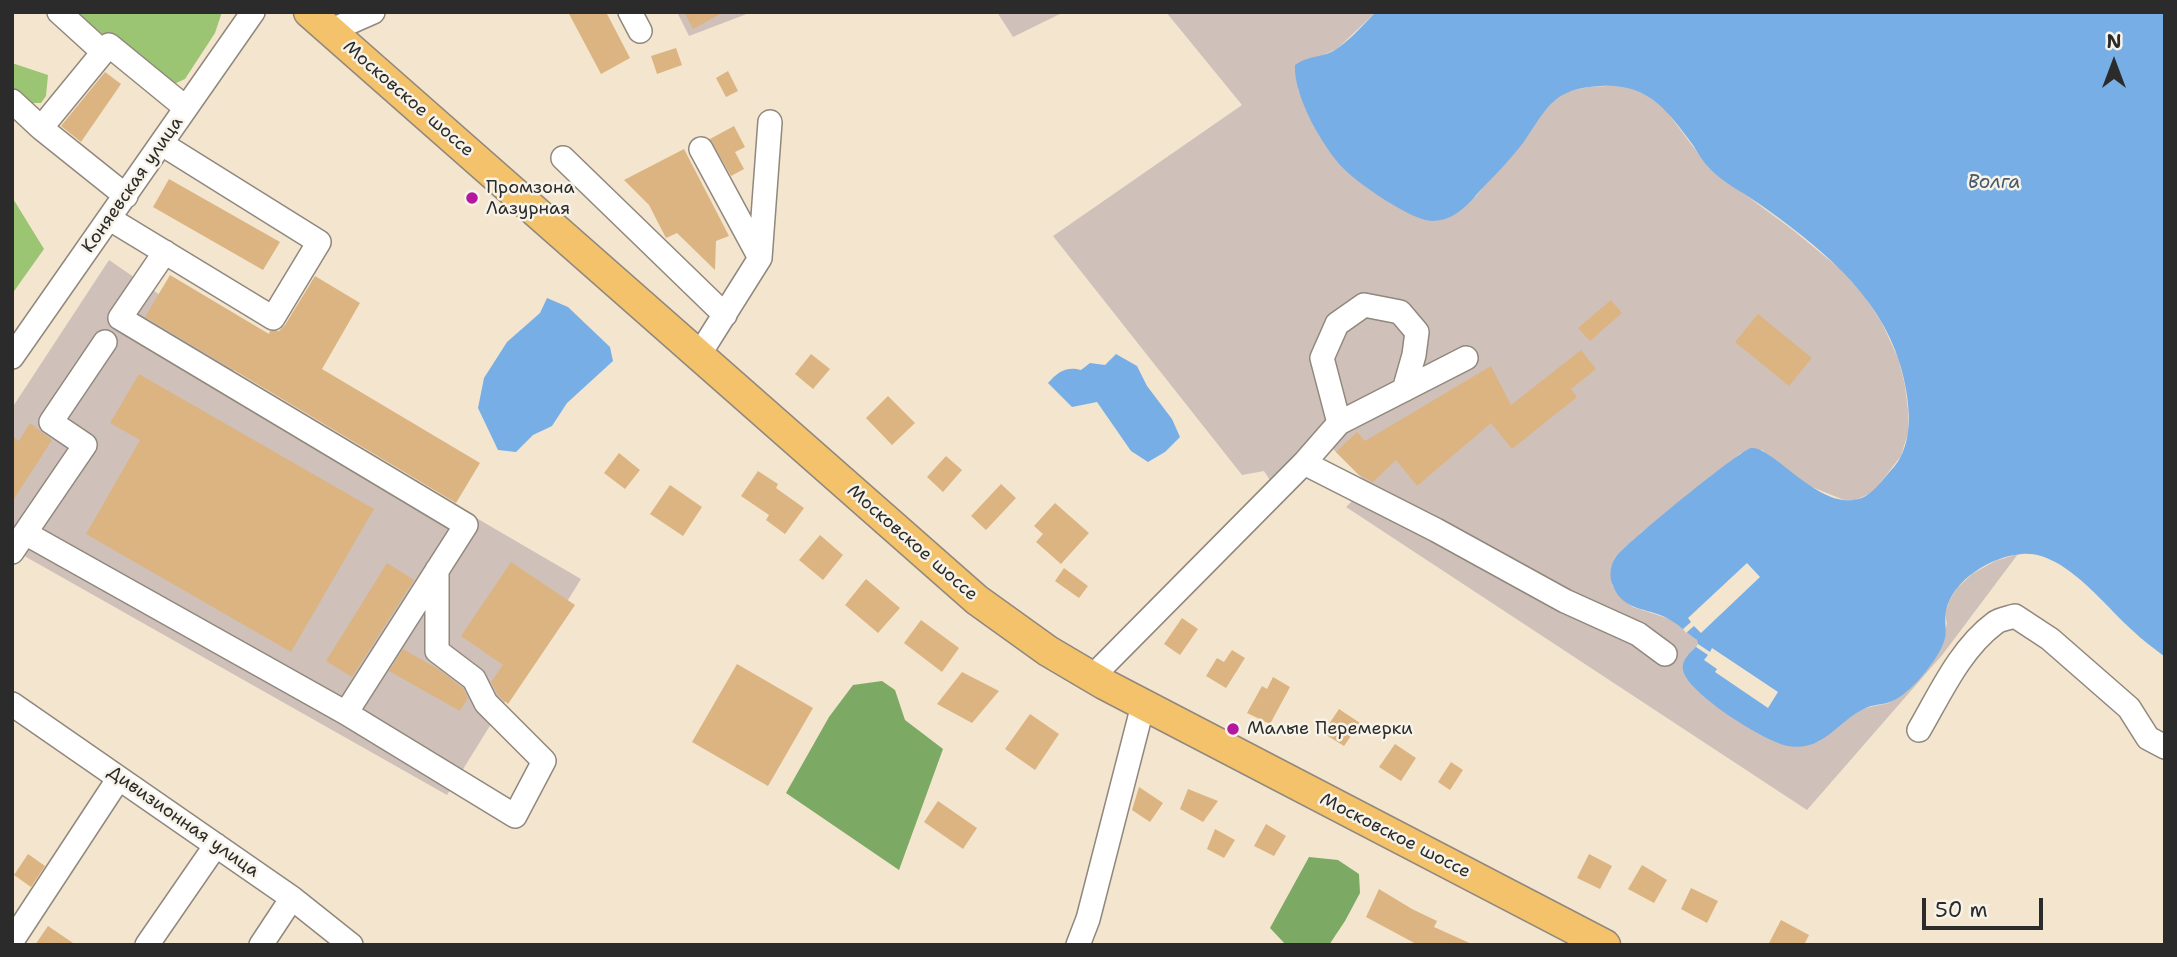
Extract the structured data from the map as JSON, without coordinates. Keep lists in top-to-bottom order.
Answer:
{
  "streets": {
    "main road": ["Московское шоссе"],
    "street": ["Коняевская улица", "Дивизионная улица"]
  },
  "water": ["Волга"],
  "places": ["Промзона Лазурная", "Малые Перемерки"],
  "scale_bar": "50 m",
  "north": "top"
}
